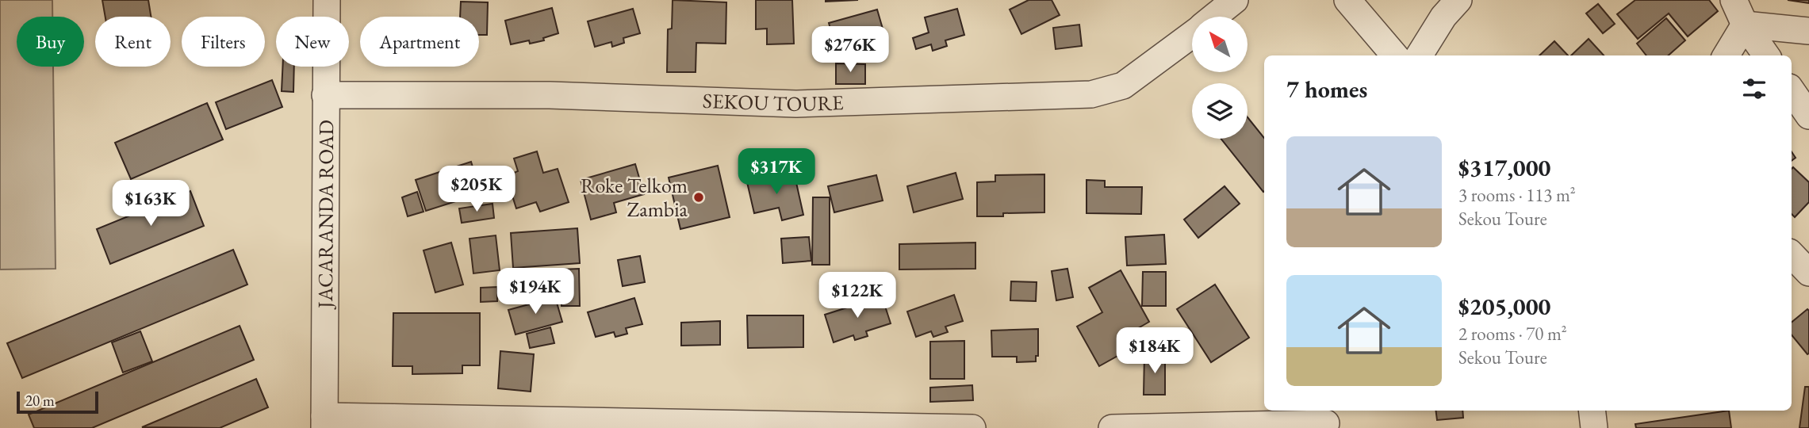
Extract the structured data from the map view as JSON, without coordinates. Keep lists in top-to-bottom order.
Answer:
{
  "streets": {
    "street": ["SEKOU TOURE", "JACARANDA ROAD"]
  },
  "crossings": [
    ["SEKOU TOURE", "JACARANDA ROAD"]
  ],
  "places": ["Roke Telkom Zambia"],
  "scale_bar": "20 m",
  "north": "top left",
  "page": {
    "chip": [
      "Buy",
      "Rent",
      "Filters",
      "New",
      "Apartment"
    ],
    "price": [
      "$276K",
      "$317K",
      "$205K",
      "$163K",
      "$194K",
      "$122K",
      "$184K"
    ],
    "heading": "7 homes",
    "list": [
      {
        "name": "$317,000",
        "note": "3 rooms · 113 m² · Sekou Toure"
      },
      {
        "name": "$205,000",
        "note": "2 rooms · 70 m² · Sekou Toure"
      }
    ],
    "scale": "20 m"
  }
}
